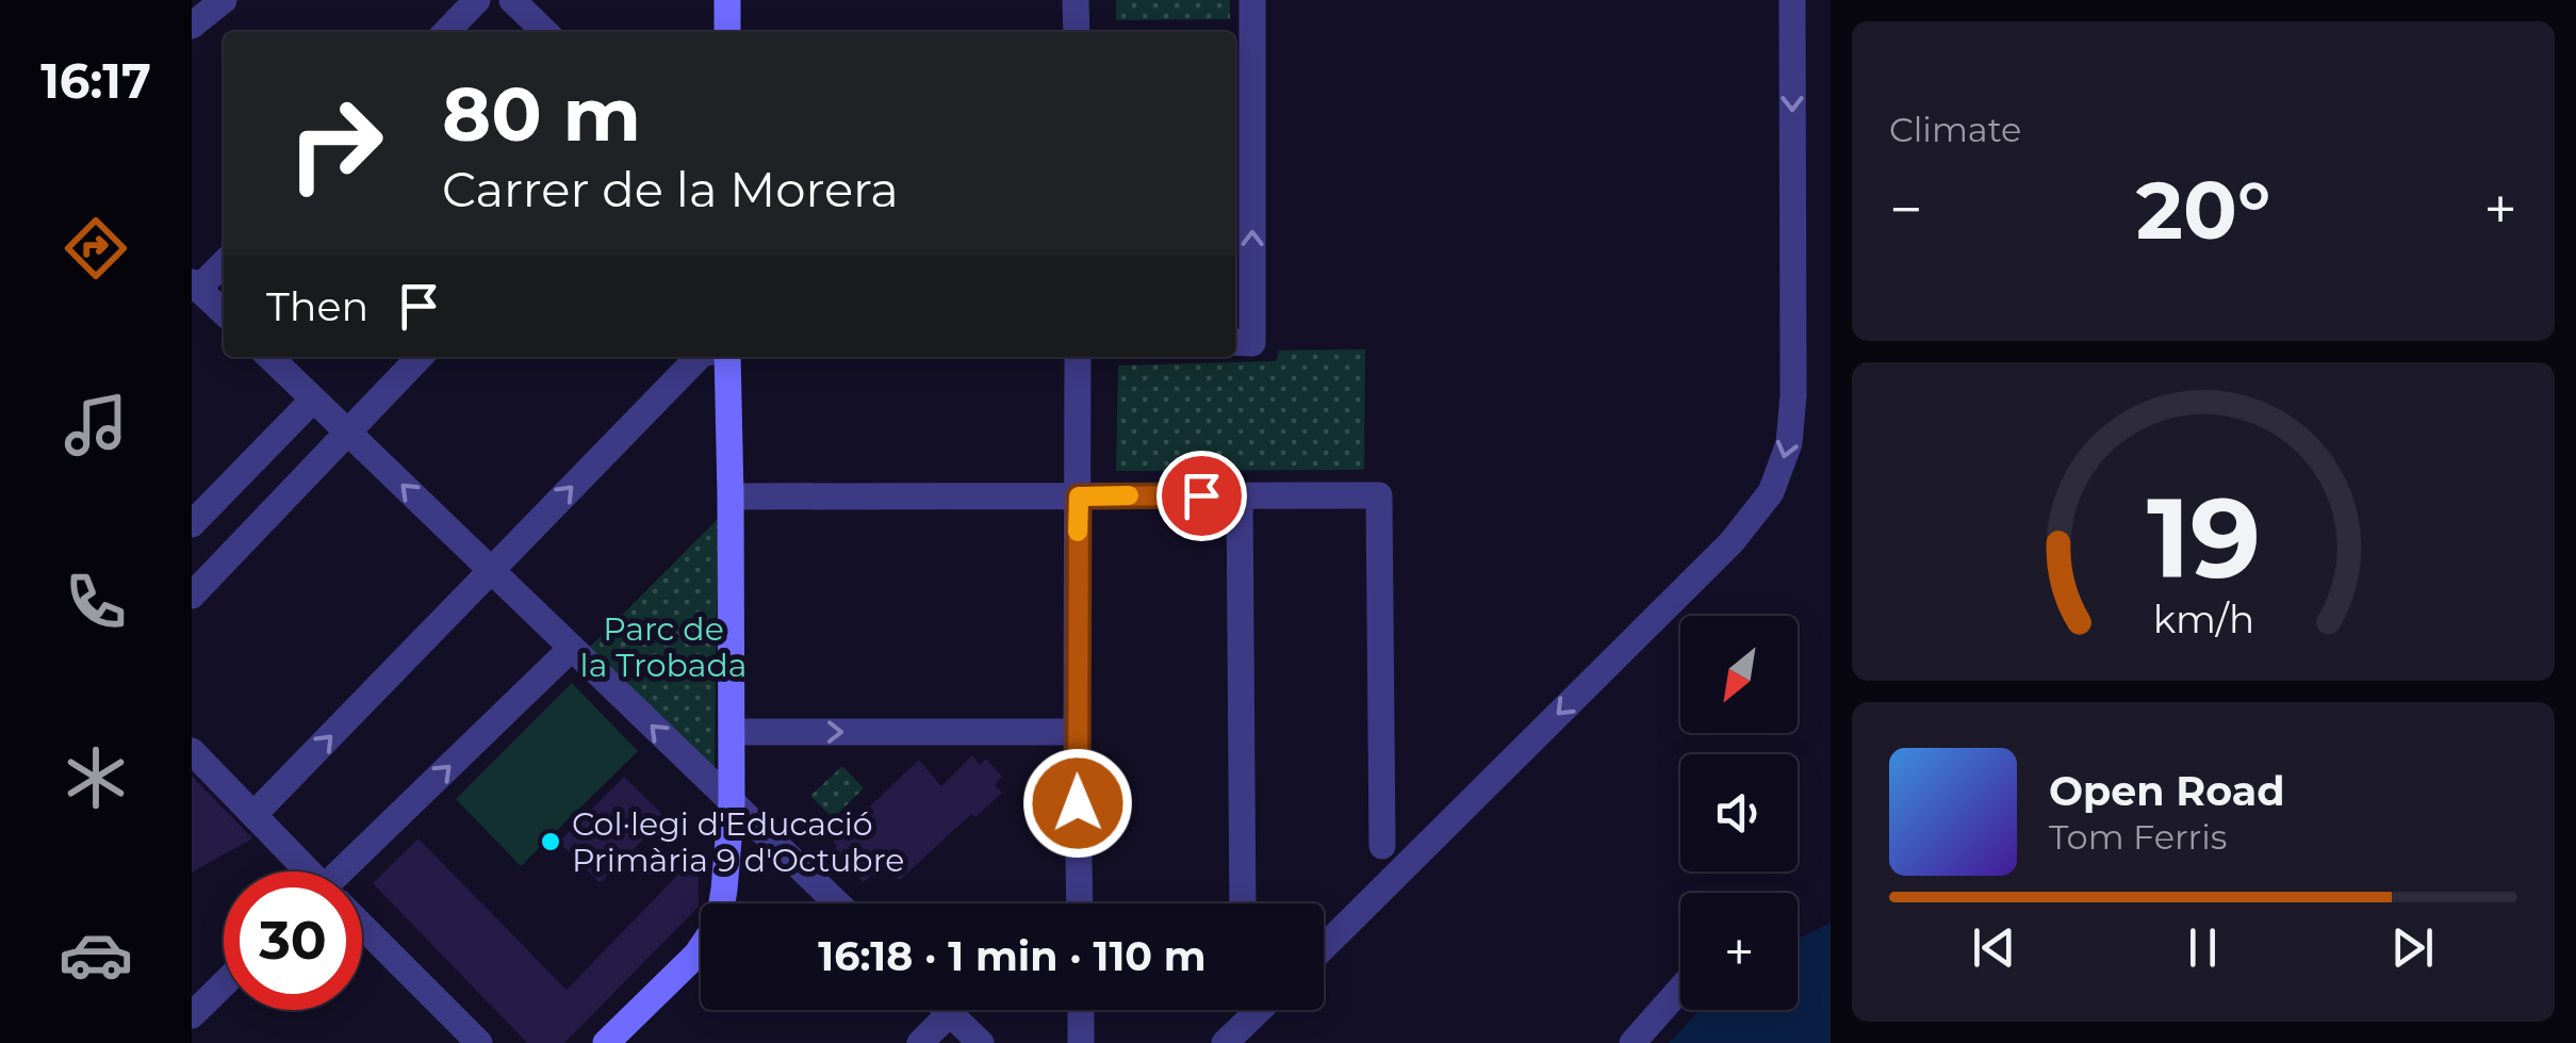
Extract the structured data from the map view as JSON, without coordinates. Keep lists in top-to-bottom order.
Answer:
{
  "parks": ["Parc de la Trobada"],
  "places": ["Col·legi d'Educació Primària 9 d'Octubre"],
  "north": "bottom left",
  "page": {
    "tabs": "16:17",
    "tile": "Climate",
    "turn": ["80 m", "Carrer de la Morera"],
    "heat": ["−", "20°", "+"],
    "then": "Then",
    "map_buttons": "+",
    "song": ["Open Road", "Tom Ferris"],
    "limit": "30",
    "trip": "16:18 · 1 min · 110 m",
    "gauge": ["19", "km/h"]
  }
}
